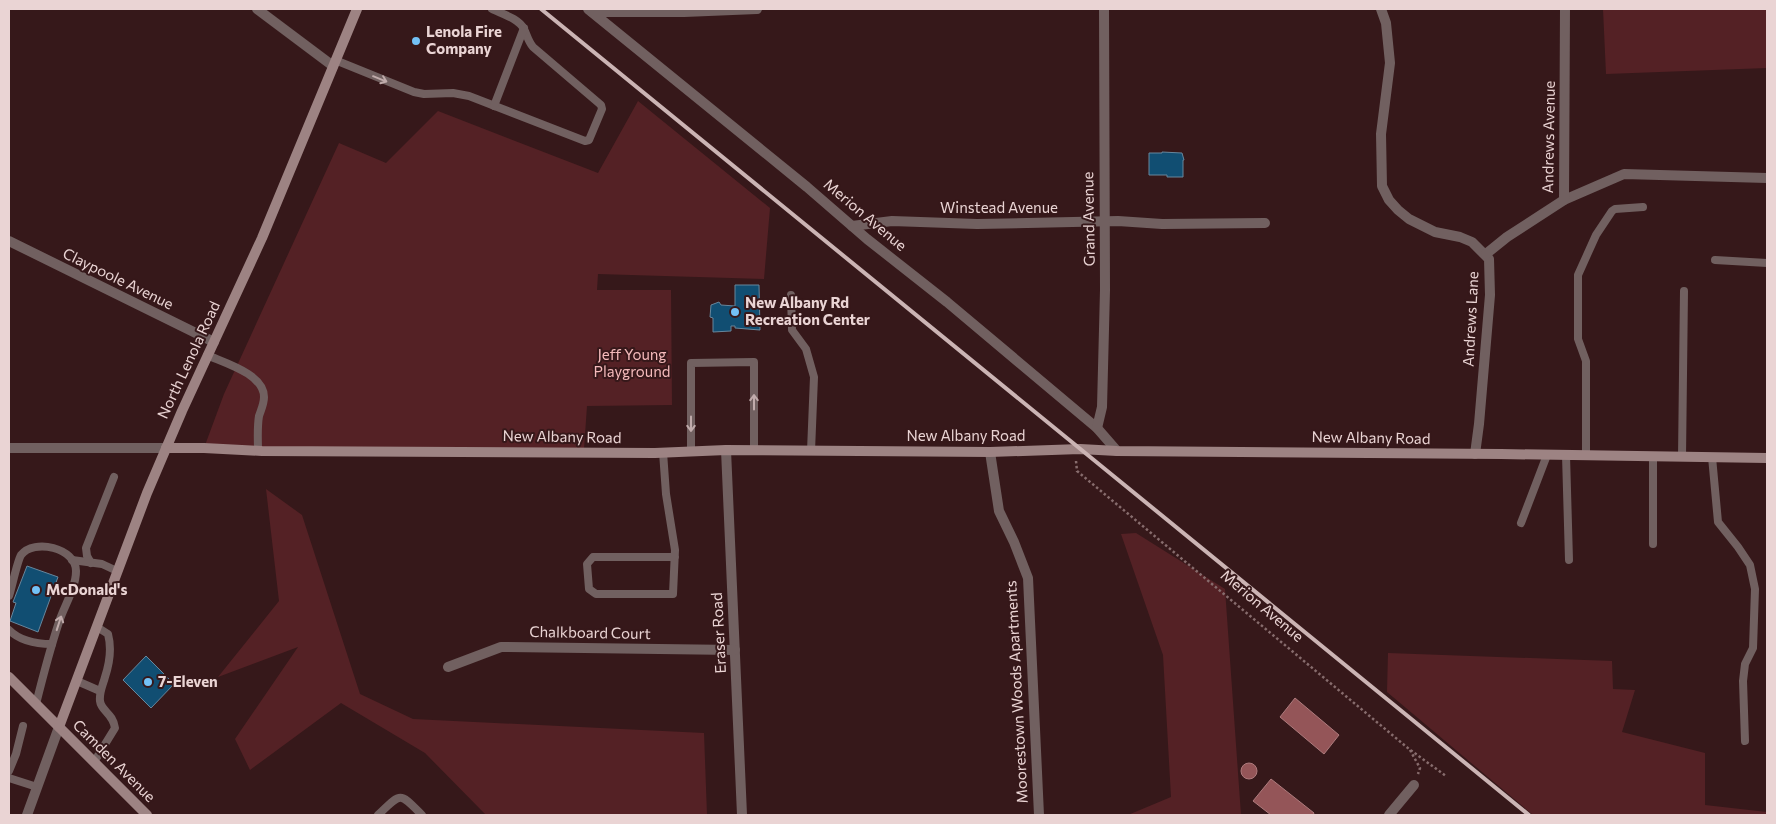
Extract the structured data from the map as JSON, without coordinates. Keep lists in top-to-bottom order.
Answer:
{
  "streets": {
    "main road": ["North Lenola Road", "New Albany Road", "Camden Avenue"],
    "street": [
      "Andrews Avenue",
      "Winstead Avenue",
      "Merion Avenue",
      "Grand Avenue",
      "Claypoole Avenue",
      "Andrews Lane",
      "Chalkboard Court",
      "Eraser Road",
      "Moorestown Woods Apartments"
    ]
  },
  "crossings": [
    ["Andrews Avenue", "Andrews Lane"],
    ["Winstead Avenue", "Merion Avenue"],
    ["Winstead Avenue", "Grand Avenue"],
    ["Merion Avenue", "Grand Avenue"],
    ["Merion Avenue", "New Albany Road"],
    ["Claypoole Avenue", "North Lenola Road"],
    ["Andrews Lane", "New Albany Road"],
    ["North Lenola Road", "New Albany Road"],
    ["North Lenola Road", "Camden Avenue"],
    ["New Albany Road", "Eraser Road"],
    ["New Albany Road", "Moorestown Woods Apartments"],
    ["Chalkboard Court", "Eraser Road"]
  ],
  "parks": ["Jeff Young Playground"],
  "places": [
    "Lenola Fire Company",
    "New Albany Rd Recreation Center",
    "McDonald's",
    "7-Eleven"
  ]
}
